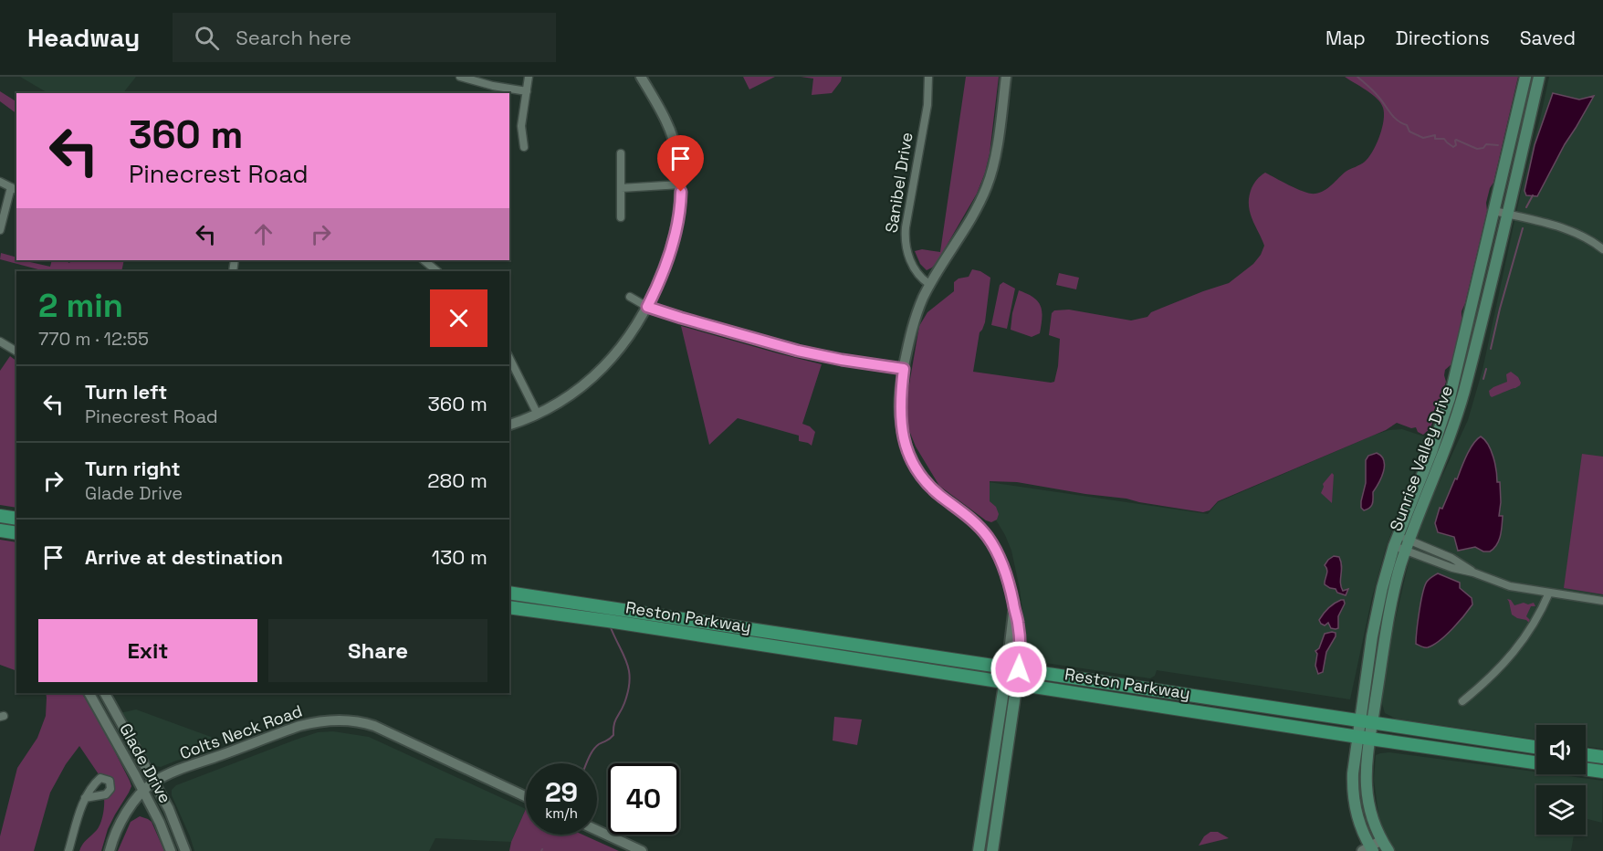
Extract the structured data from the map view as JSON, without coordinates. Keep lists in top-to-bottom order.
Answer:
{
  "streets": {
    "main road": ["Sunrise Valley Drive", "Reston Parkway"],
    "street": ["Sanibel Drive", "Colts Neck Road", "Glade Drive"]
  },
  "crossings": [
    ["Sunrise Valley Drive", "Reston Parkway"],
    ["Colts Neck Road", "Glade Drive"]
  ],
  "page": {
    "header": "Headway",
    "search": "Search here",
    "nav": ["Map", "Directions", "Saved"],
    "turn": ["360 m", "Pinecrest Road"],
    "heading": ["2 min", "770 m · 12:55"],
    "list": [
      {
        "name": "Turn left",
        "note": "Pinecrest Road",
        "value": "360 m"
      },
      {
        "name": "Turn right",
        "note": "Glade Drive",
        "value": "280 m"
      },
      {
        "name": "Arrive at destination",
        "value": "130 m"
      }
    ],
    "buttons": ["Exit", "Share"],
    "speed": "29 km/h",
    "limit": "40"
  }
}
